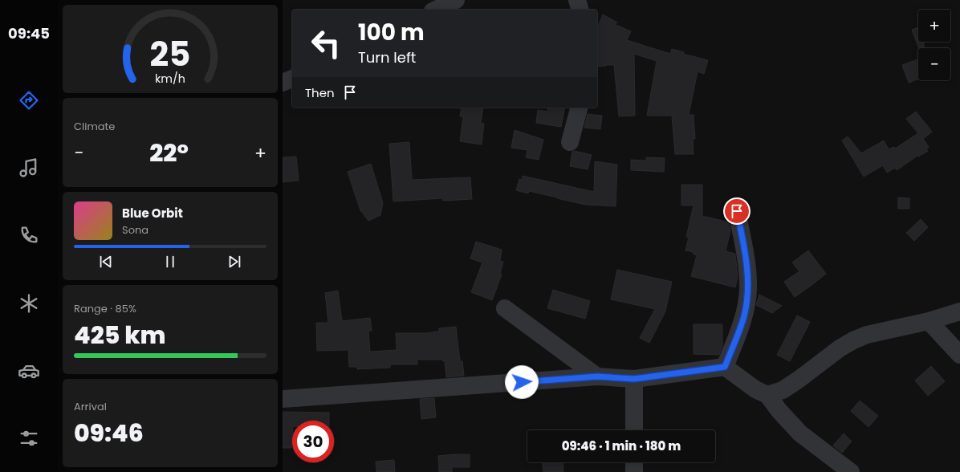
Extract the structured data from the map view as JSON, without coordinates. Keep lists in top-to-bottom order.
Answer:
{
  "page": {
    "tabs": "09:45",
    "map_buttons": ["+", "−"],
    "turn": ["100 m", "Turn left"],
    "then": "Then",
    "tile": [
      "Climate",
      ["Range · 85%", "425 km"],
      ["Arrival", "09:46"]
    ],
    "heat": ["−", "22°", "+"],
    "song": ["Blue Orbit", "Sona"],
    "limit": "30",
    "trip": "09:46 · 1 min · 180 m",
    "gauge": ["25", "km/h"]
  }
}
